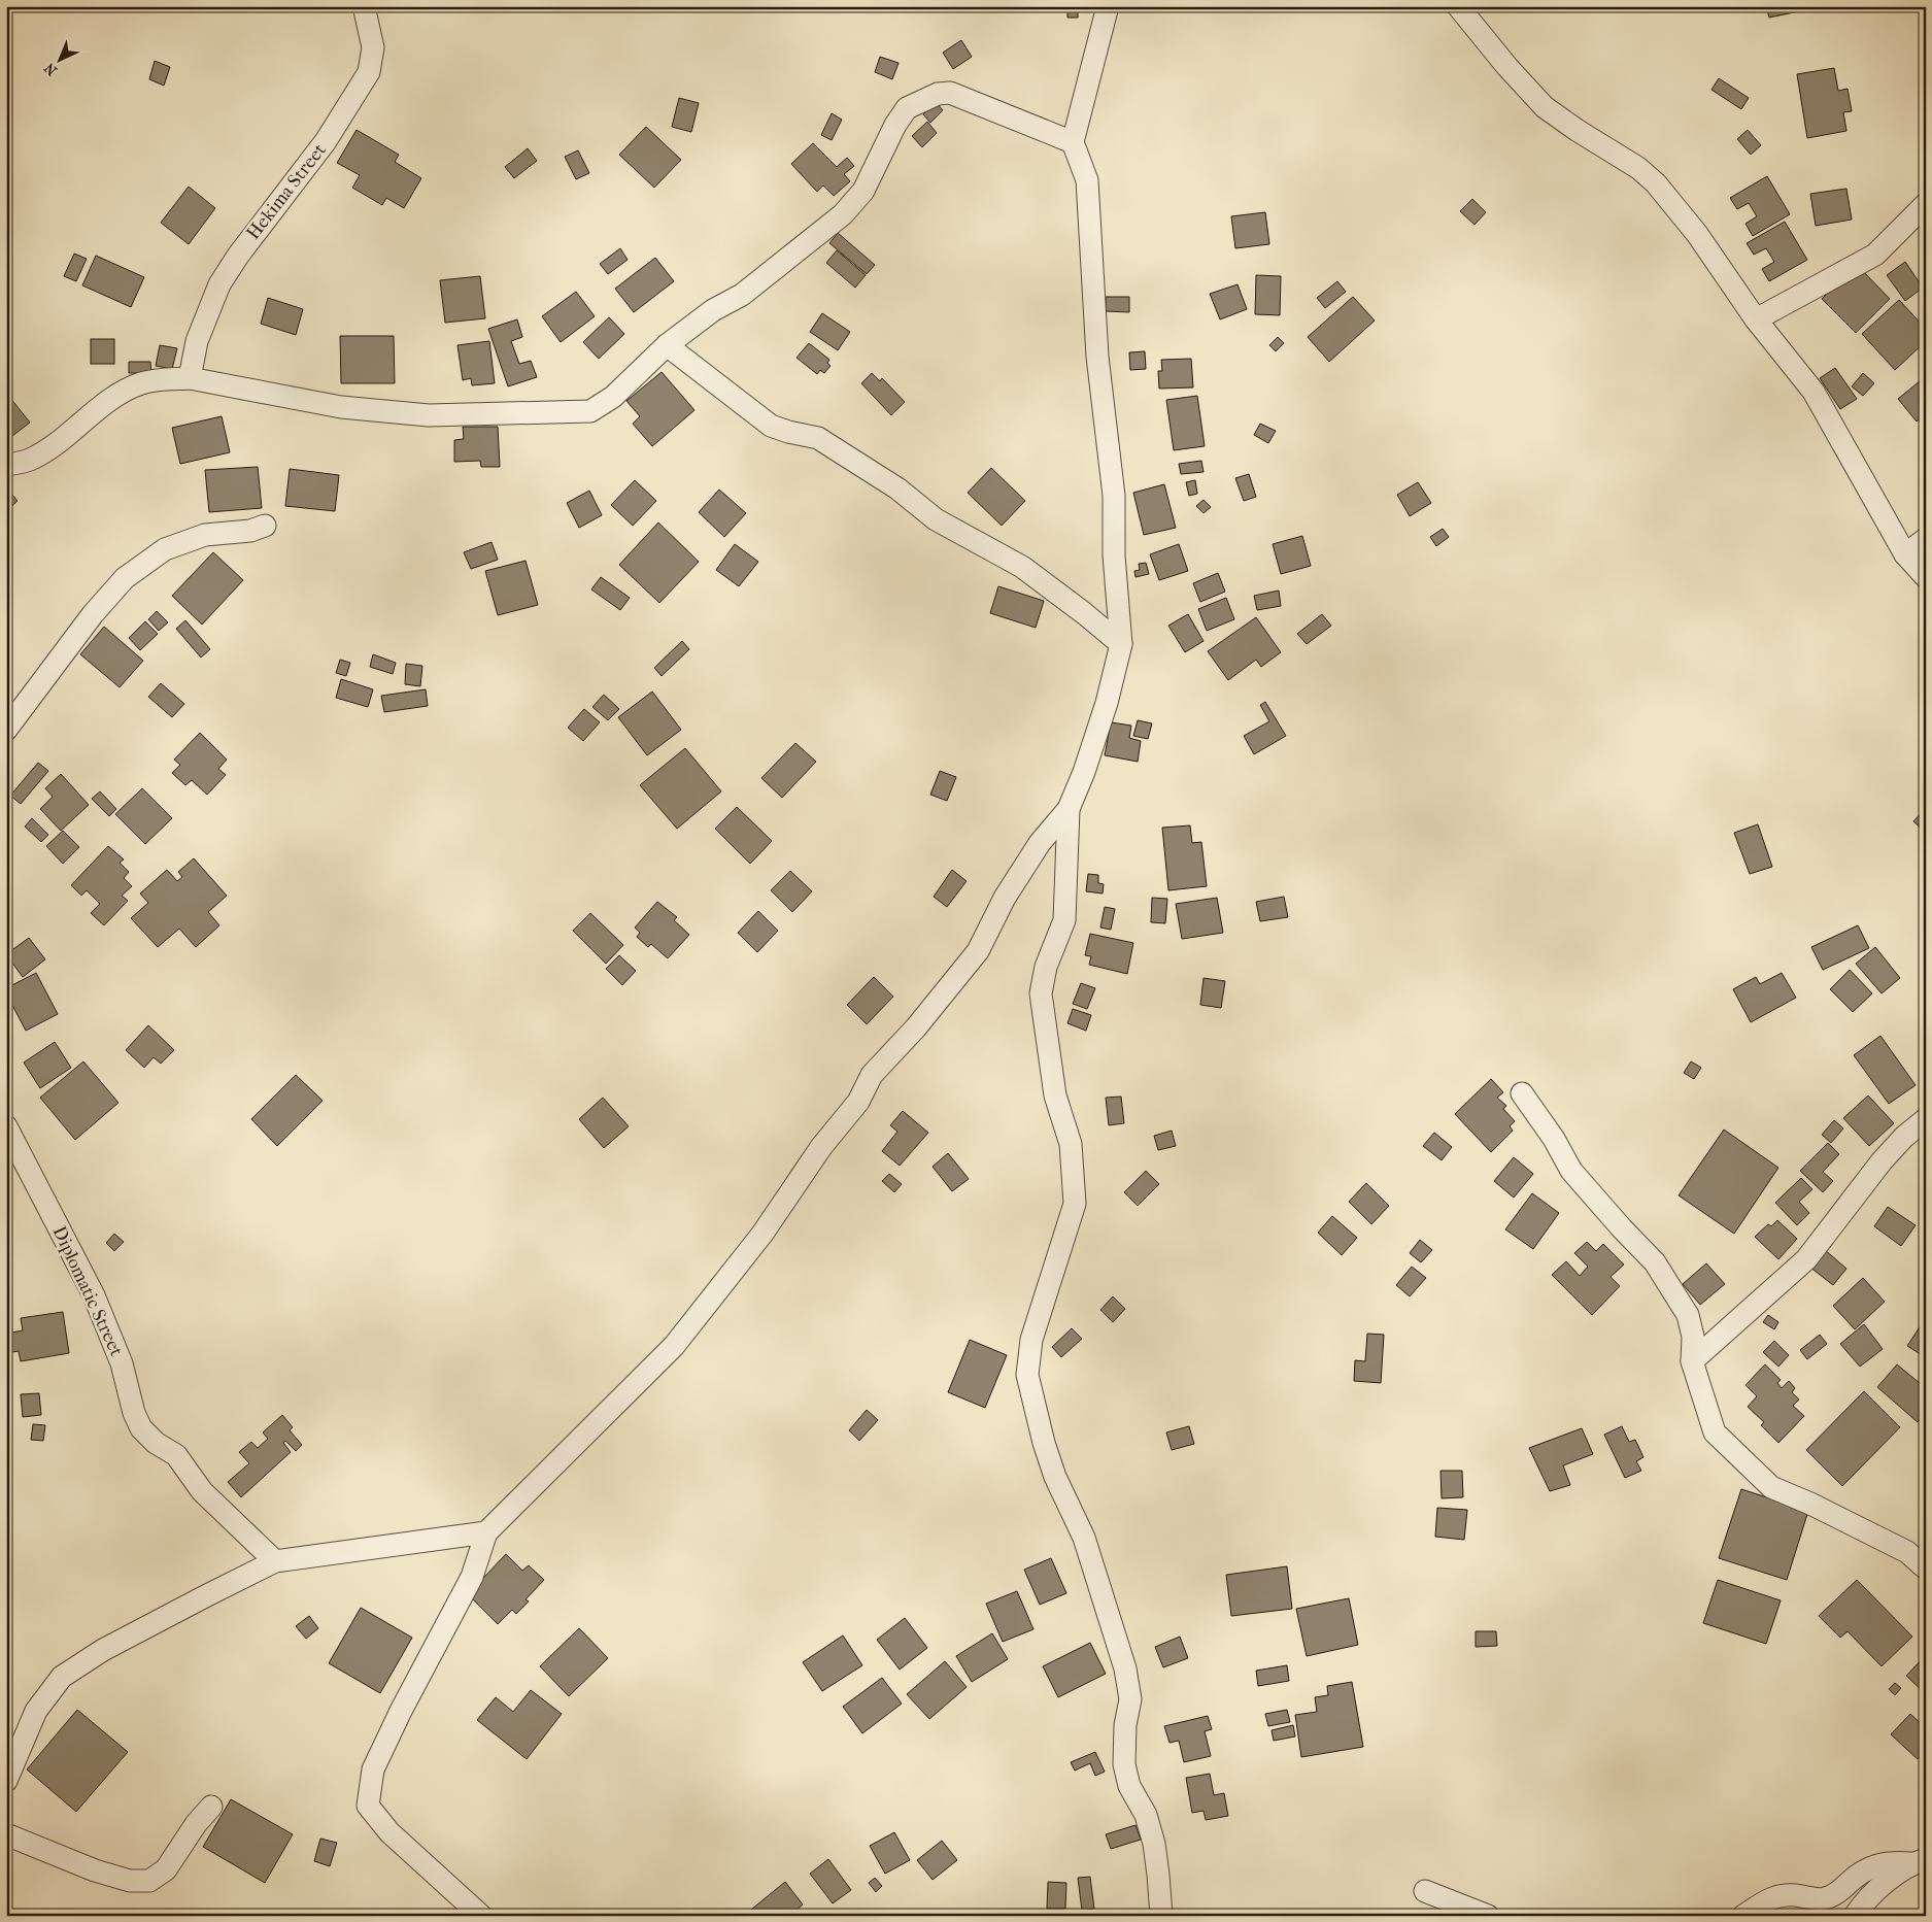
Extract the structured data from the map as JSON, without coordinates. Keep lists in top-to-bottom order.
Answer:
{
  "streets": {
    "street": ["Hekima Street", "Diplomatic Street"]
  },
  "north": "bottom left"
}
